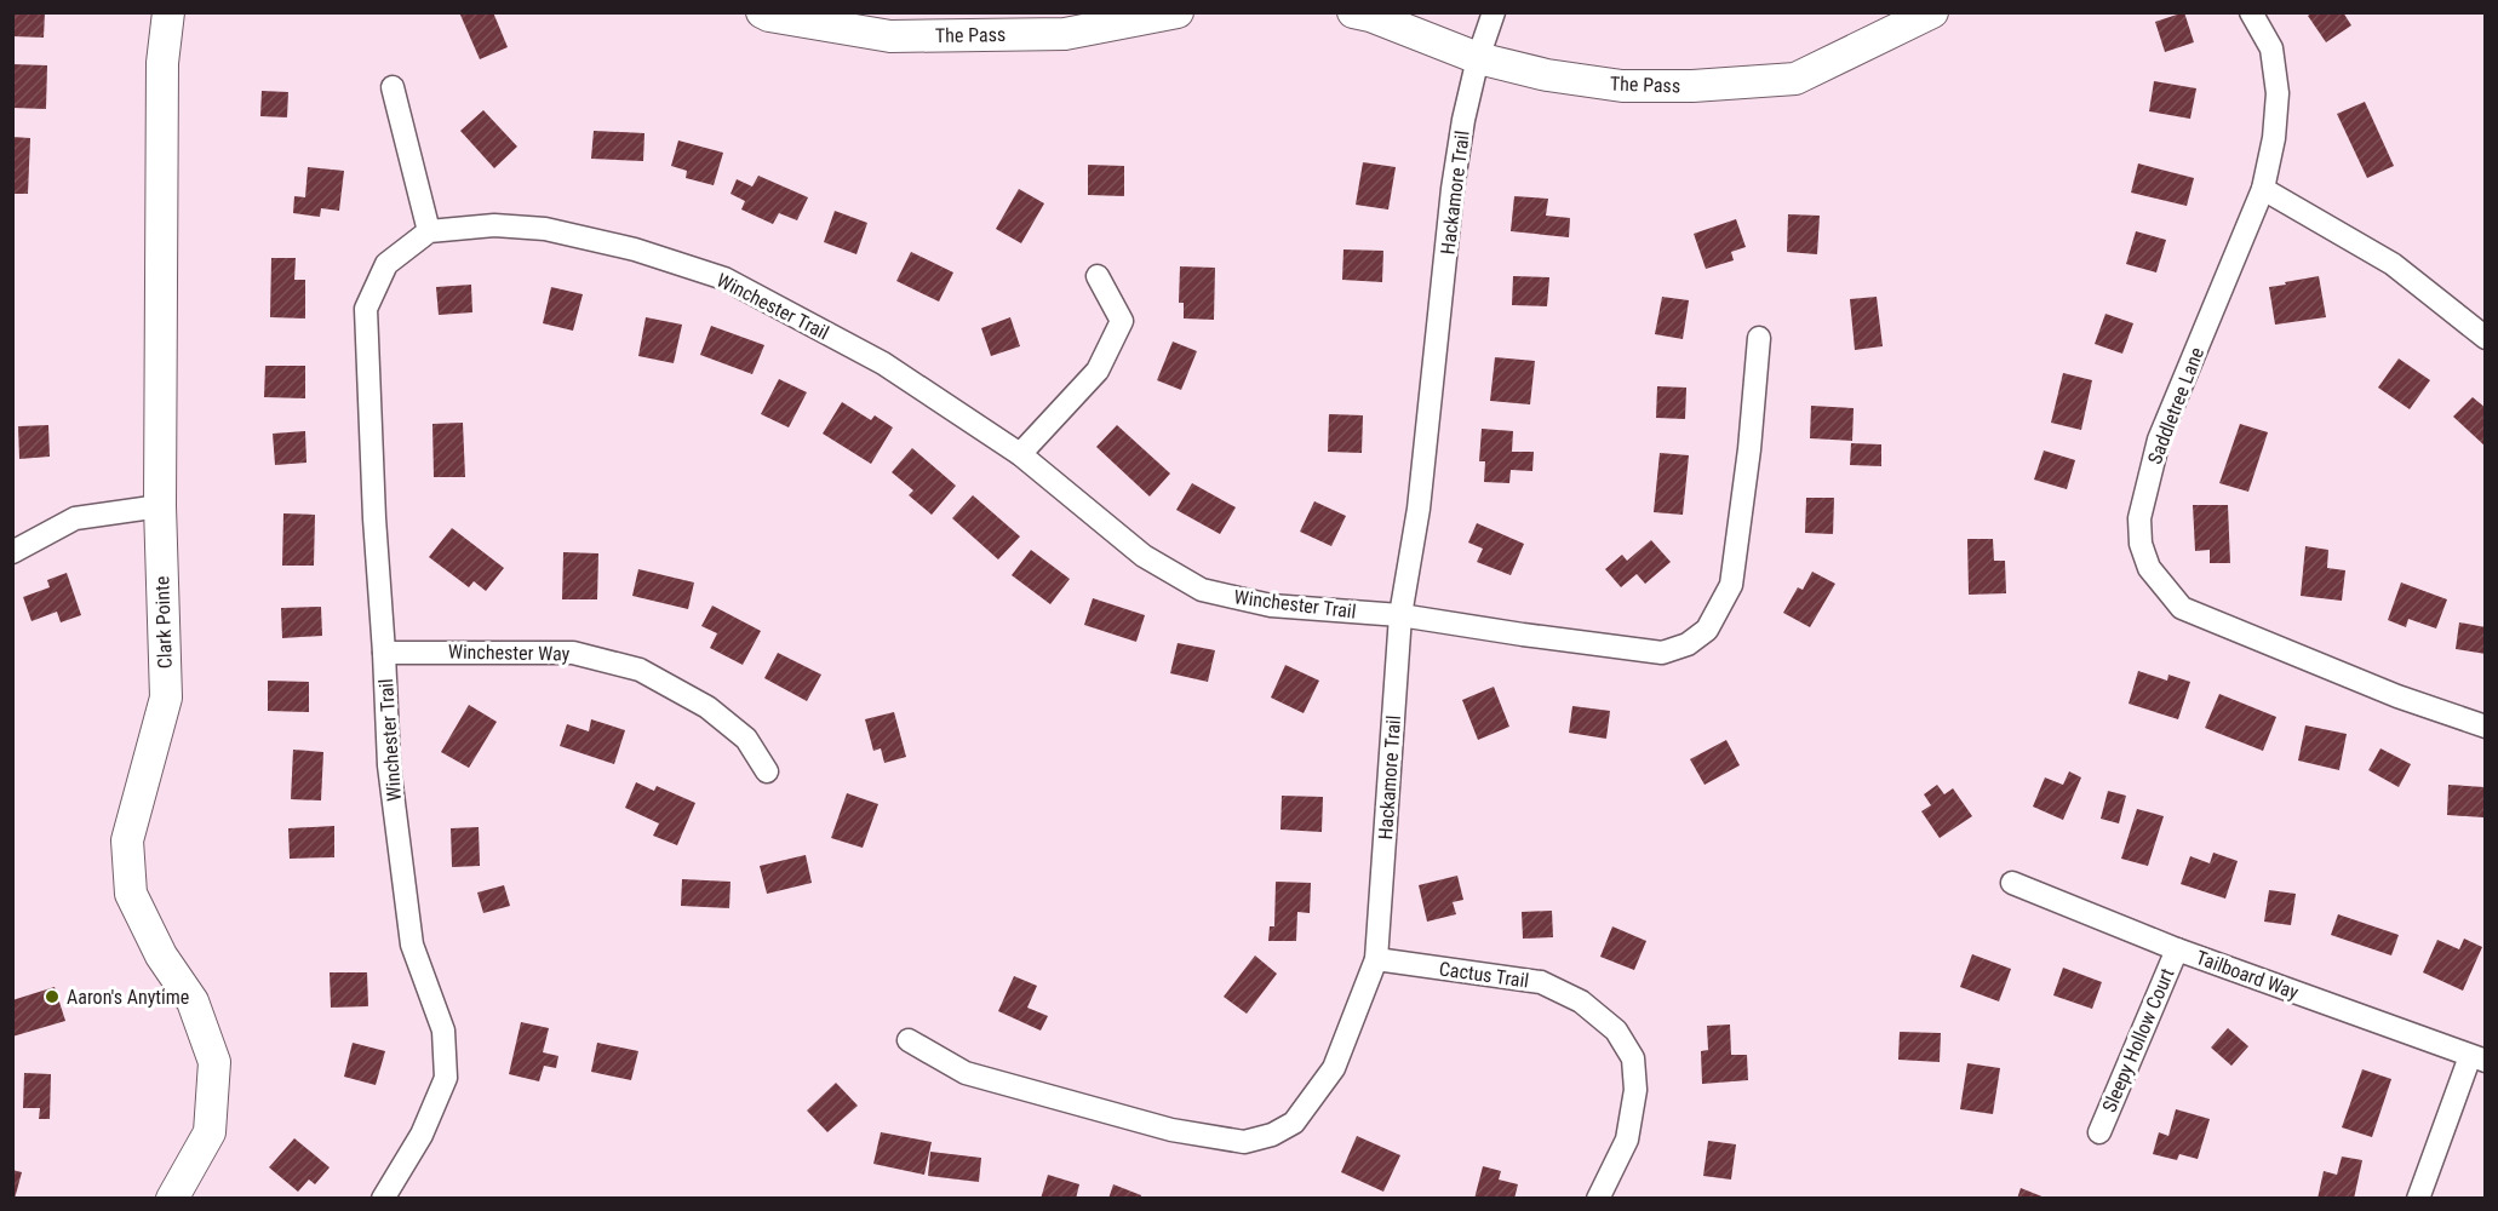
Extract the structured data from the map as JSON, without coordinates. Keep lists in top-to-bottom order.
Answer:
{
  "streets": {
    "street": [
      "The Pass",
      "Hackamore Trail",
      "Winchester Trail",
      "Saddletree Lane",
      "Clark Pointe",
      "Winchester Way",
      "Cactus Trail",
      "Tailboard Way",
      "Sleepy Hollow Court"
    ]
  },
  "crossings": [
    ["The Pass", "Hackamore Trail"],
    ["Hackamore Trail", "Winchester Trail"],
    ["Hackamore Trail", "Cactus Trail"],
    ["Winchester Trail", "Winchester Way"],
    ["Tailboard Way", "Sleepy Hollow Court"]
  ],
  "places": ["Aaron's Anytime"]
}
